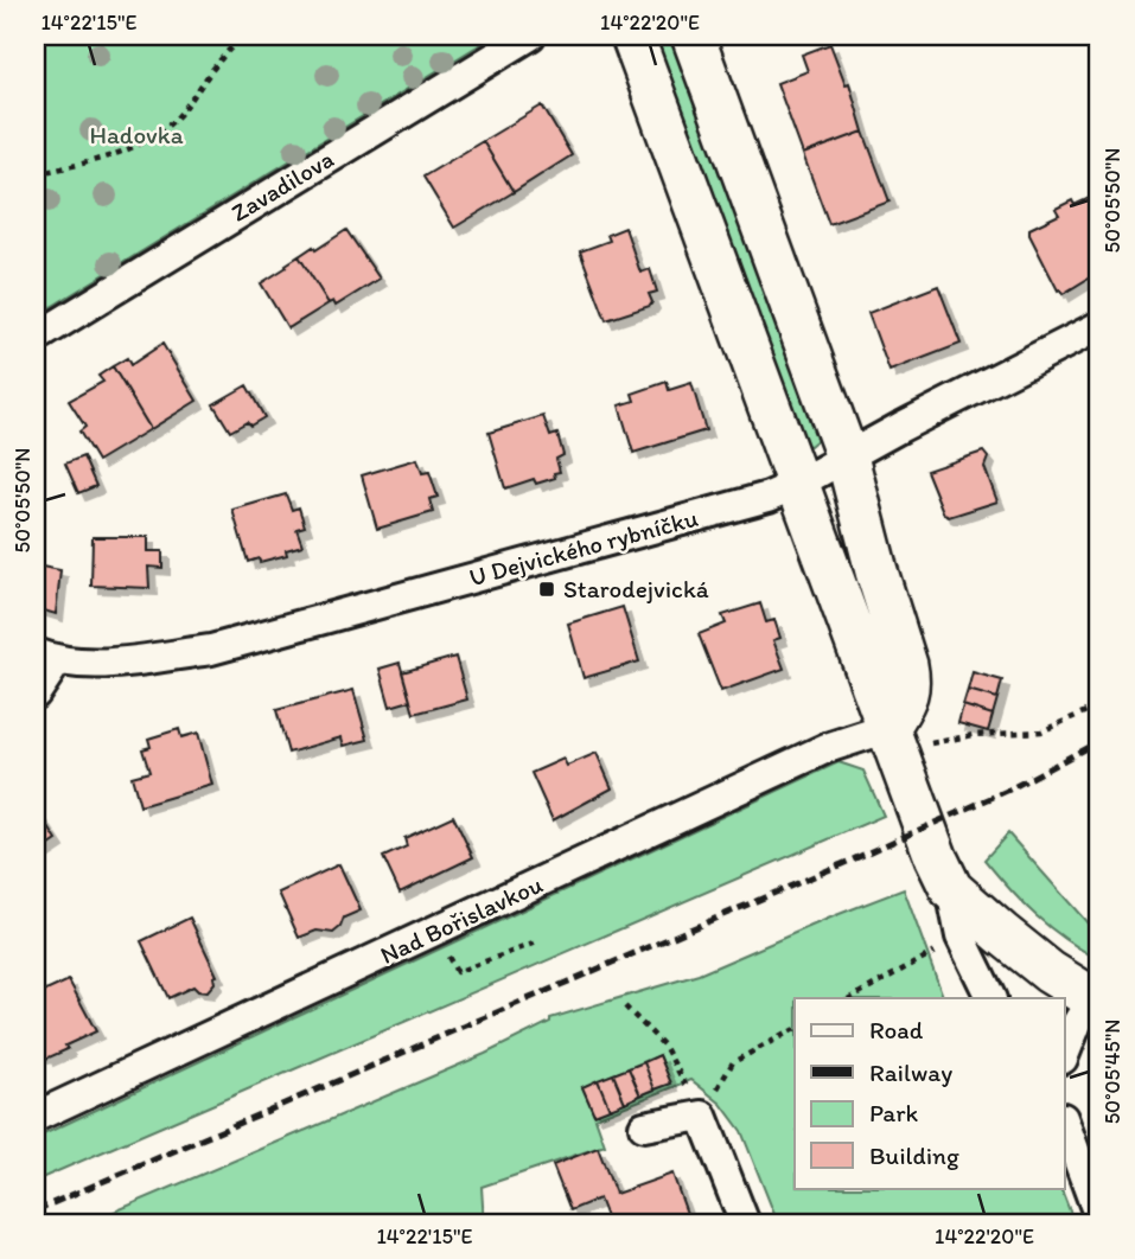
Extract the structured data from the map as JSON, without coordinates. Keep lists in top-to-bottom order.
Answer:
{
  "streets": {
    "street": ["Zavadilova", "U Dejvického rybníčku", "Nad Bořislavkou"]
  },
  "parks": ["Hadovka"],
  "places": {
    "transit": ["Starodejvická"]
  },
  "legend": [
    "Road",
    "Railway",
    "Park",
    "Building"
  ],
  "coordinates": [
    "14°22'15\"E",
    "14°22'20\"E",
    "50°05'50\"N",
    "50°05'45\"N"
  ]
}
